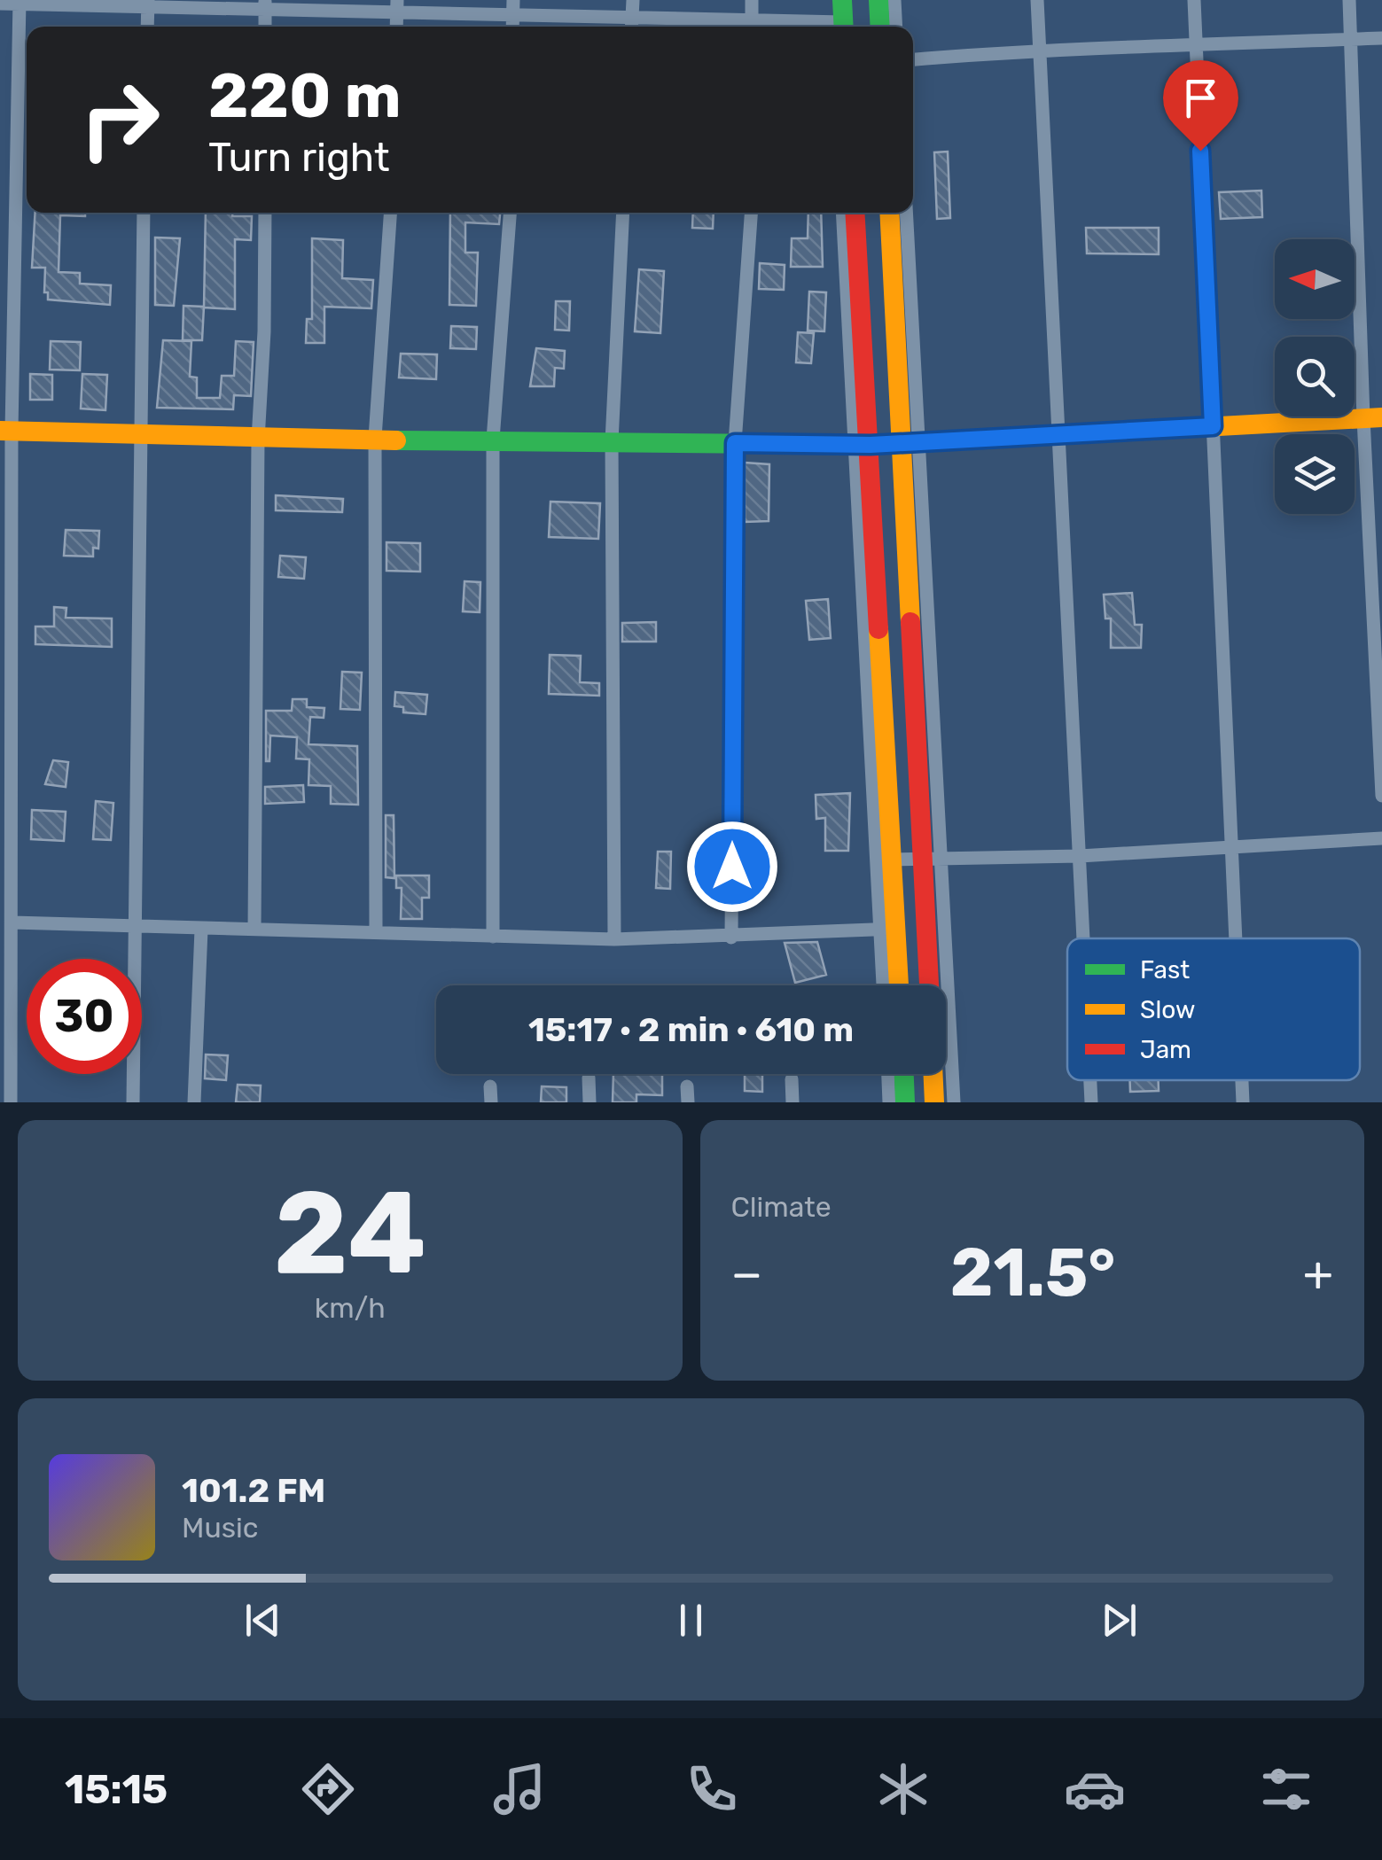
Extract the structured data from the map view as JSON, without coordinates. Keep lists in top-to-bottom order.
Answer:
{
  "legend": ["Fast", "Slow", "Jam"],
  "north": "left",
  "page": {
    "turn": ["220 m", "Turn right"],
    "limit": "30",
    "trip": "15:17 · 2 min · 610 m",
    "tile": [
      ["24", "km/h"],
      "Climate"
    ],
    "heat": ["−", "21.5°", "+"],
    "song": ["101.2 FM", "Music"],
    "tabs": "15:15"
  }
}
